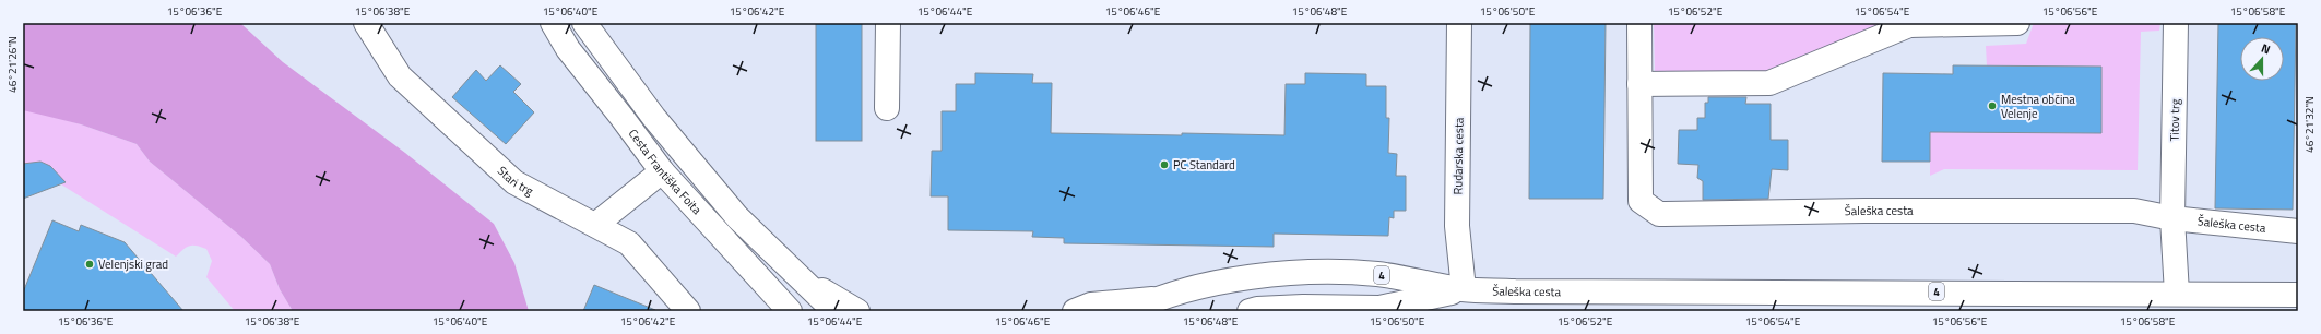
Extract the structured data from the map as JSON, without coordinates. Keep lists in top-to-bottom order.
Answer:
{
  "streets": {
    "street": [
      "Titov trg",
      "Rudarska cesta",
      "Cesta Františka Foita",
      "Stari trg",
      "Šaleška cesta",
      "4"
    ]
  },
  "crossings": [
    ["Titov trg", "Šaleška cesta"],
    ["Rudarska cesta", "Šaleška cesta"]
  ],
  "places": ["Mestna občina Velenje", "PC Standard", "Velenjski grad"],
  "north": "top",
  "coordinates": [
    "15°06'36\"E",
    "15°06'38\"E",
    "15°06'40\"E",
    "15°06'42\"E",
    "15°06'44\"E",
    "15°06'46\"E",
    "15°06'48\"E",
    "15°06'50\"E",
    "15°06'52\"E",
    "15°06'54\"E",
    "15°06'56\"E",
    "15°06'58\"E",
    "46°21'26\"N",
    "46°21'32\"N"
  ]
}
